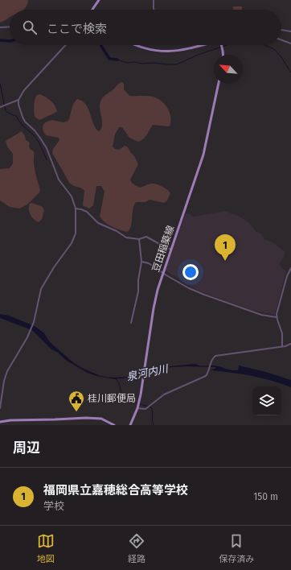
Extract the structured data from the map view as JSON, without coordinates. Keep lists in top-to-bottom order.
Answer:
{
  "streets": {
    "main road": ["豆田稲築線"]
  },
  "water": ["泉河内川"],
  "places": {
    "public building": ["桂川郵便局"]
  },
  "north": "top left",
  "page": {
    "search": "ここで検索",
    "pins": "1",
    "heading": "周辺",
    "list": [
      {
        "mark": "1",
        "name": "福岡県立嘉穂総合高等学校",
        "note": "学校",
        "value": "150 m"
      }
    ],
    "nav": ["地図", "経路", "保存済み"]
  }
}
